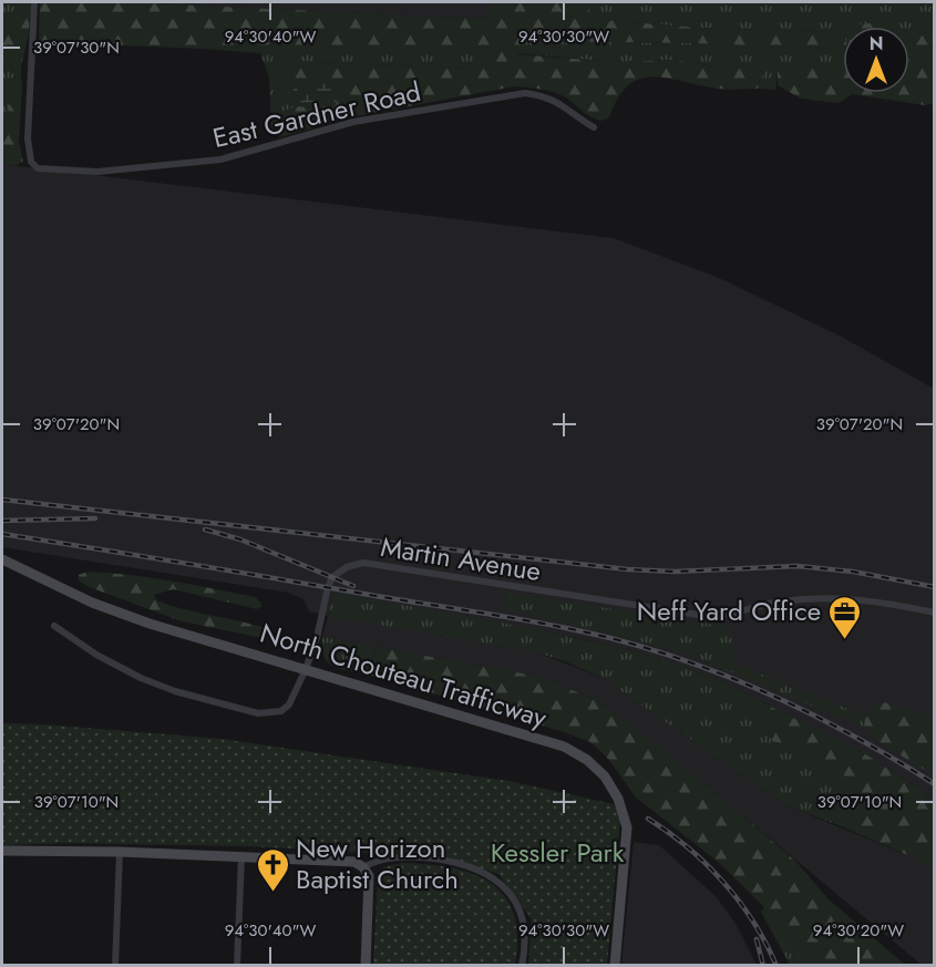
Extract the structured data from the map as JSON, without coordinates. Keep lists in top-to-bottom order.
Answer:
{
  "streets": {
    "main road": ["North Chouteau Trafficway"],
    "street": ["East Gardner Road", "Martin Avenue"]
  },
  "crossings": [
    ["Martin Avenue", "North Chouteau Trafficway"]
  ],
  "parks": ["Kessler Park"],
  "places": {
    "office": ["Neff Yard Office"],
    "church": ["New Horizon Baptist Church"]
  },
  "north": "top",
  "coordinates": [
    "94°30'40\"W",
    "94°30'30\"W",
    "39°07'30\"N",
    "39°07'20\"N",
    "39°07'10\"N",
    "94°30'20\"W"
  ]
}
